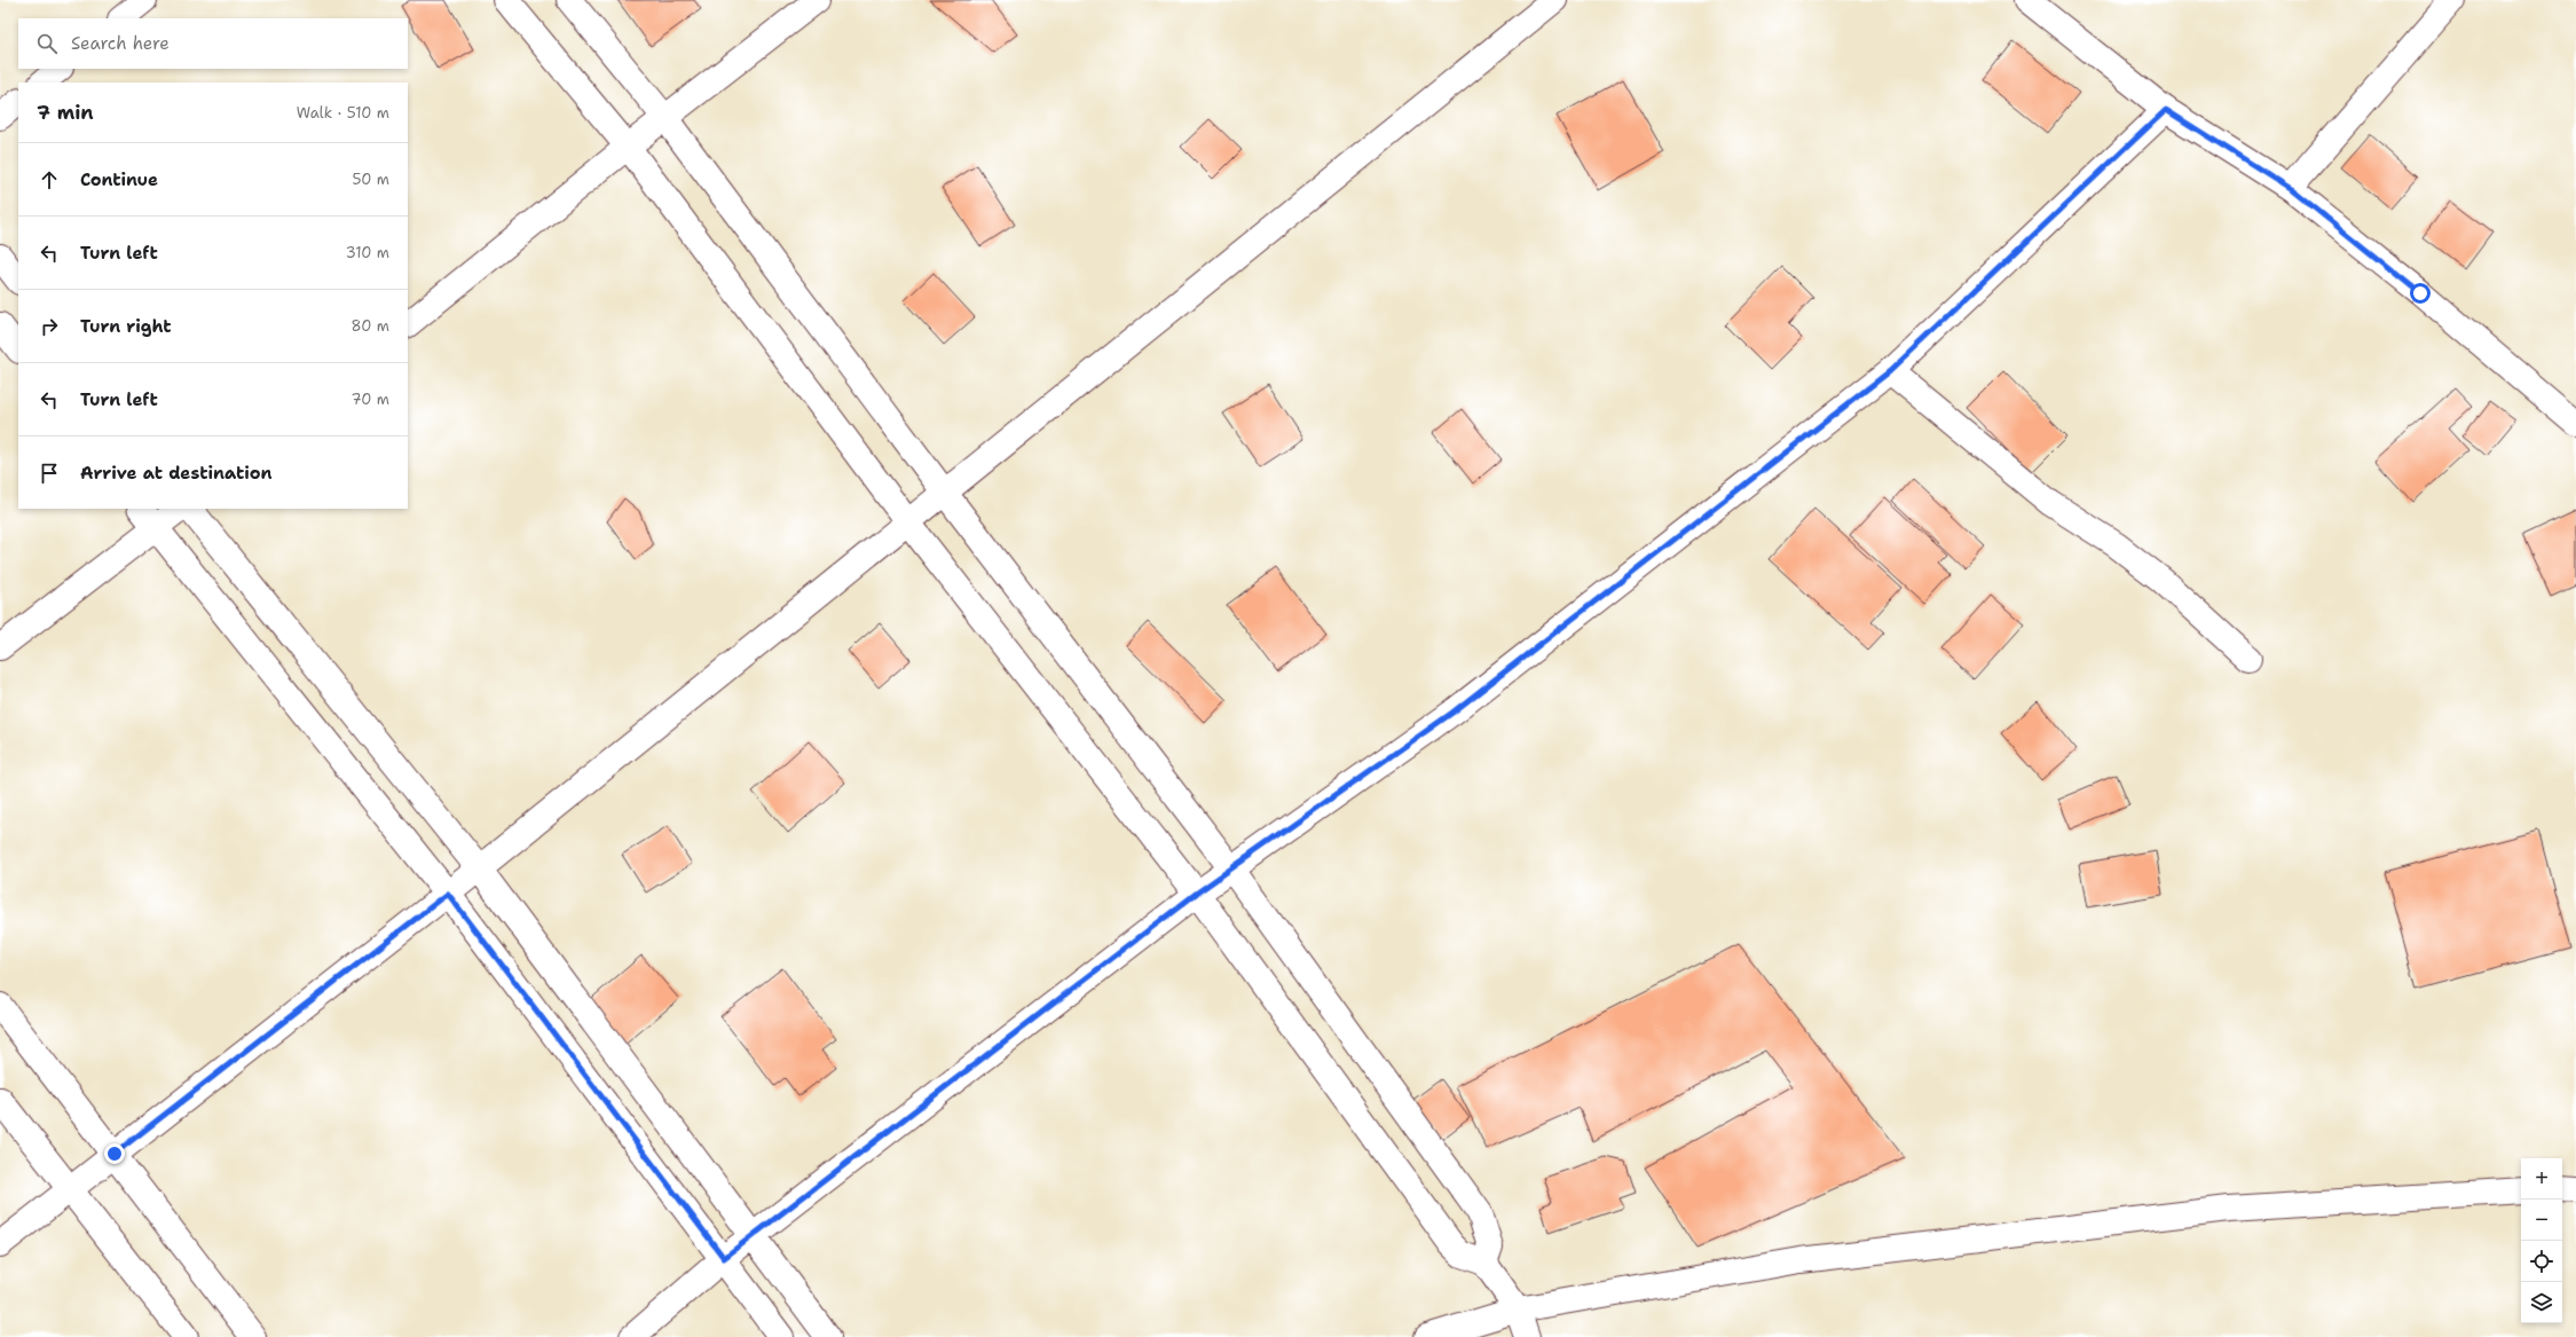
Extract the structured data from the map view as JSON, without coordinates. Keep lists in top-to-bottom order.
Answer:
{
  "page": {
    "search": "Search here",
    "heading": ["7 min", "Walk · 510 m"],
    "list": [
      ["Continue", "50 m"],
      ["Turn left", "310 m"],
      ["Turn right", "80 m"],
      ["Turn left", "70 m"],
      "Arrive at destination"
    ],
    "map_buttons": ["+", "−"]
  }
}
